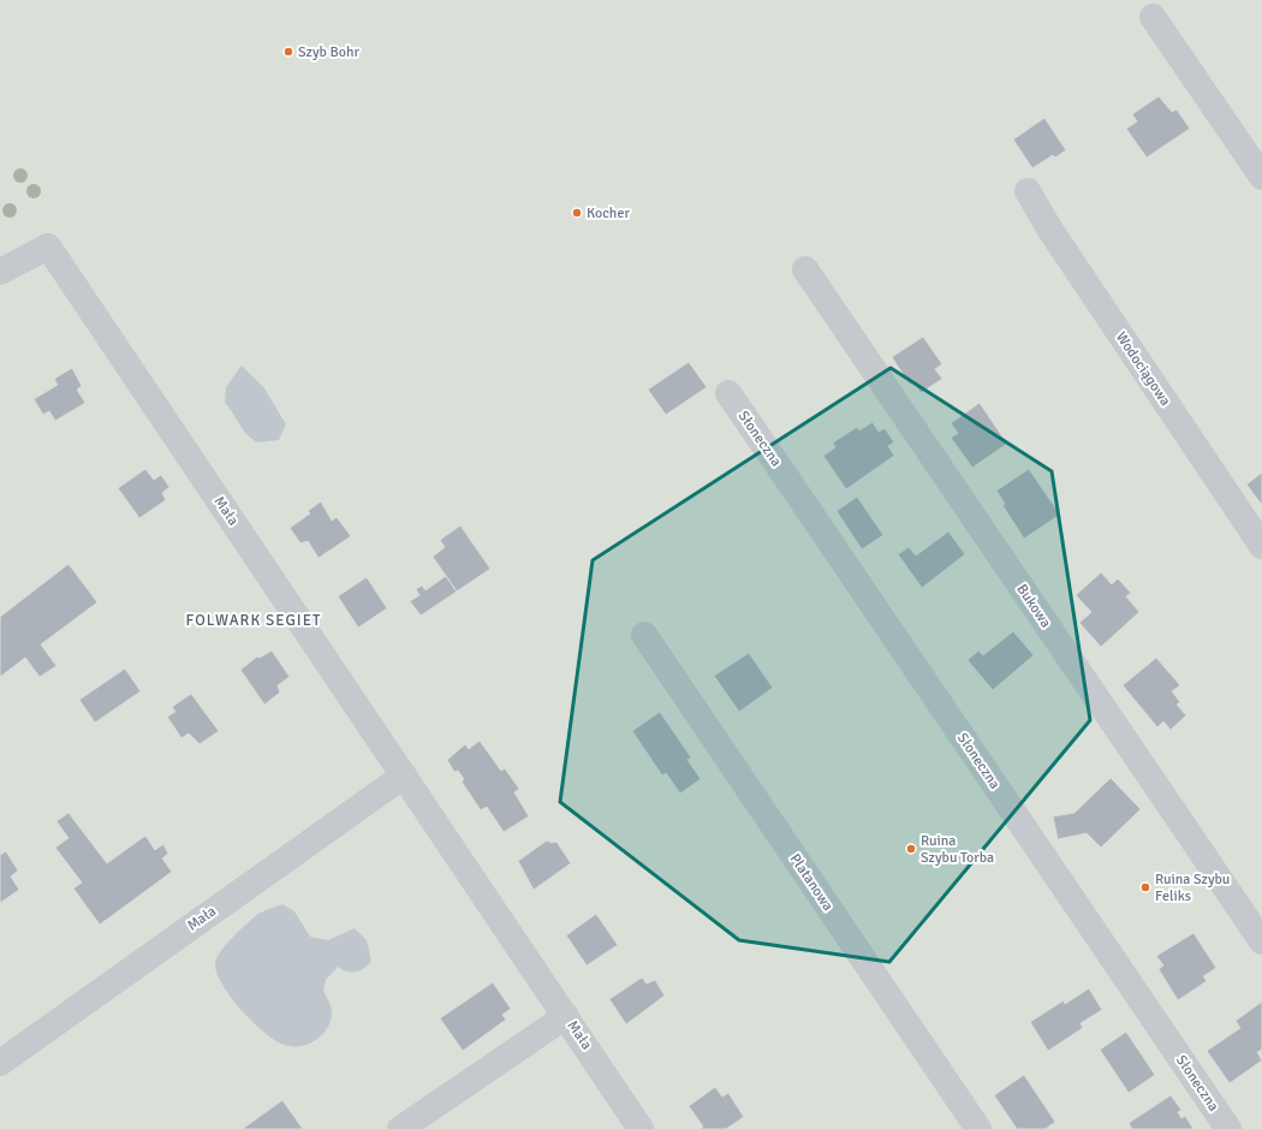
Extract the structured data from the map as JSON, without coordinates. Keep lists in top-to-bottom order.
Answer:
{
  "streets": {
    "street": [
      "Wodociągowa",
      "Słoneczna",
      "Mała",
      "Bukowa",
      "Platanowa"
    ]
  },
  "districts": ["FOLWARK SEGIET"],
  "places": [
    "Szyb Bohr",
    "Kocher",
    "Ruina Szybu Torba",
    "Ruina Szybu Feliks"
  ]
}
